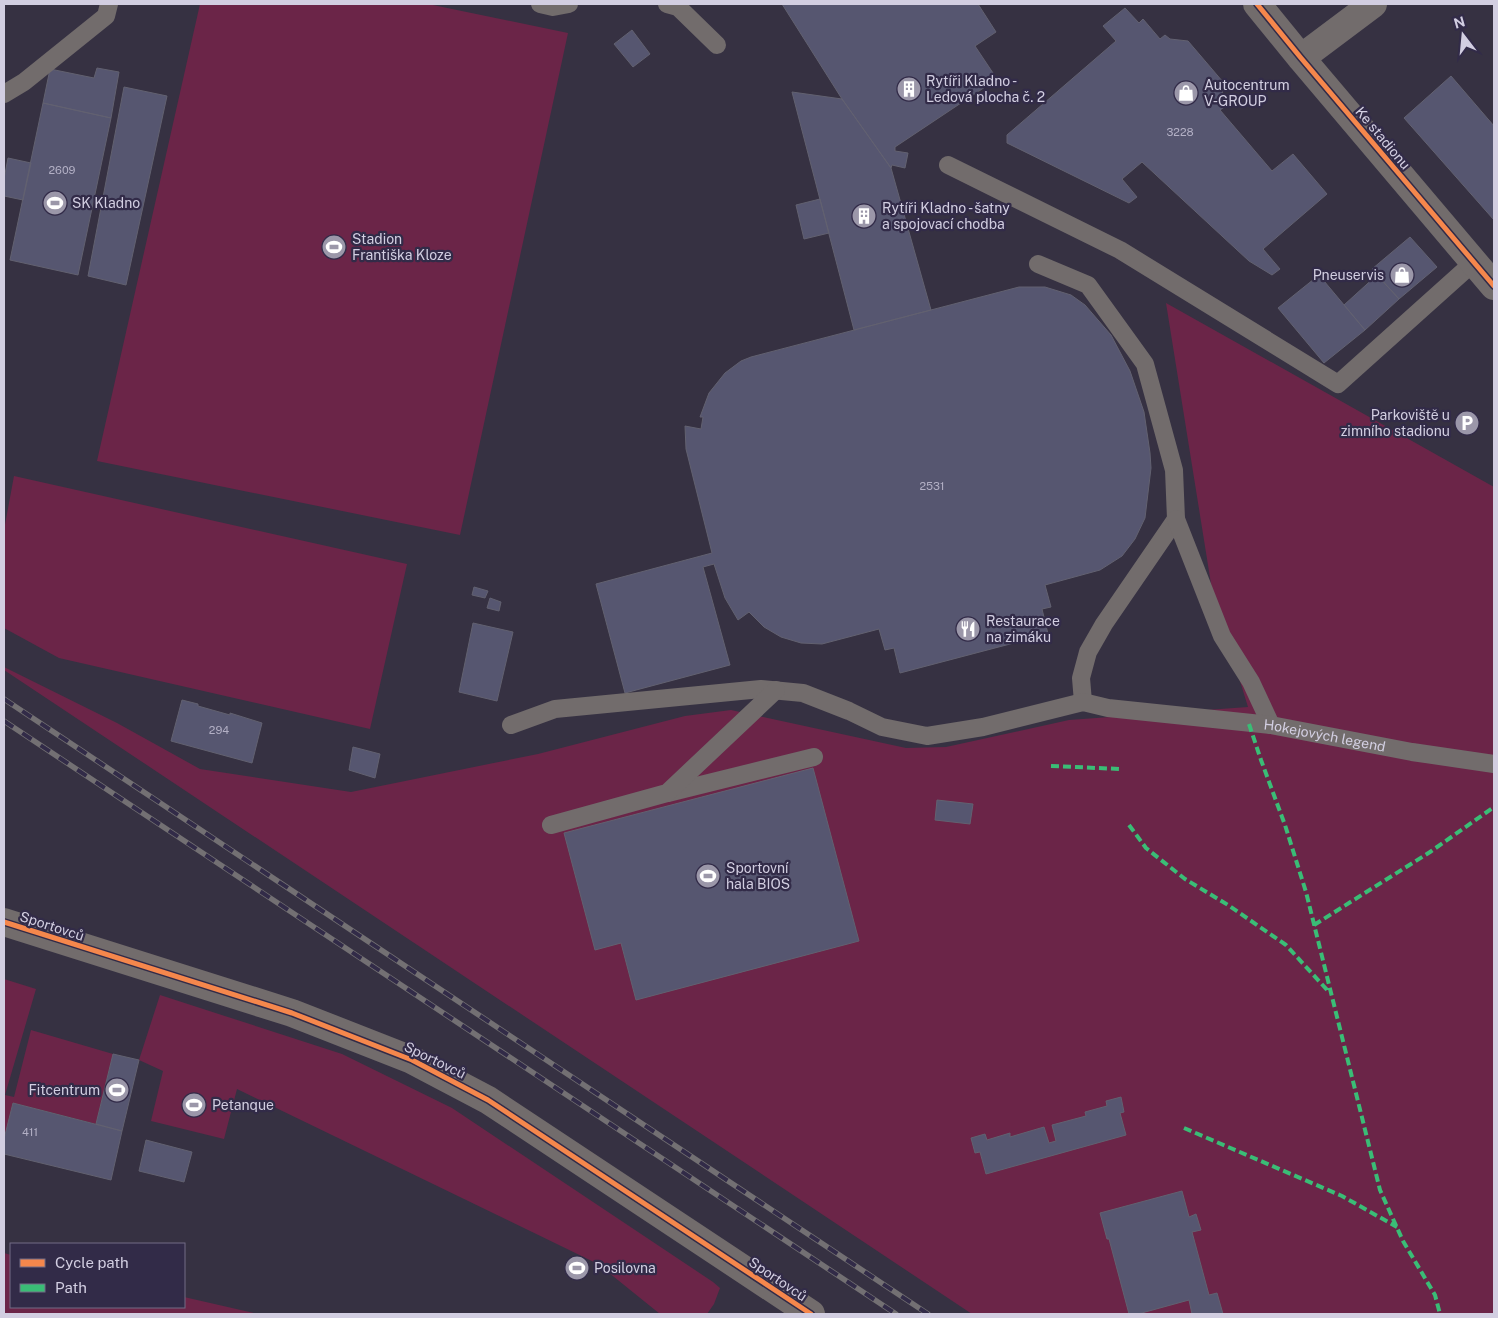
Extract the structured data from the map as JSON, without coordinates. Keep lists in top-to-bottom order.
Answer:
{
  "streets": {
    "street": ["Ke stadionu", "Sportovců"],
    "lane": ["Hokejových legend"]
  },
  "places": {
    "building": ["Rytíři Kladno - Ledová plocha č. 2", "Rytíři Kladno - šatny a spojovací chodba"],
    "shop": ["Autocentrum V-GROUP", "Pneuservis"],
    "sports": [
      "SK Kladno",
      "Stadion Františka Kloze",
      "Sportovní hala BIOS",
      "Fitcentrum",
      "Petanque",
      "Posilovna"
    ],
    "parking": ["Parkoviště u zimního stadionu"],
    "restaurant": ["Restaurace na zimáku"]
  },
  "house_numbers": [
    "3228",
    "2609",
    "2531",
    "294",
    "411"
  ],
  "legend": ["Cycle path", "Path"],
  "north": "top"
}
